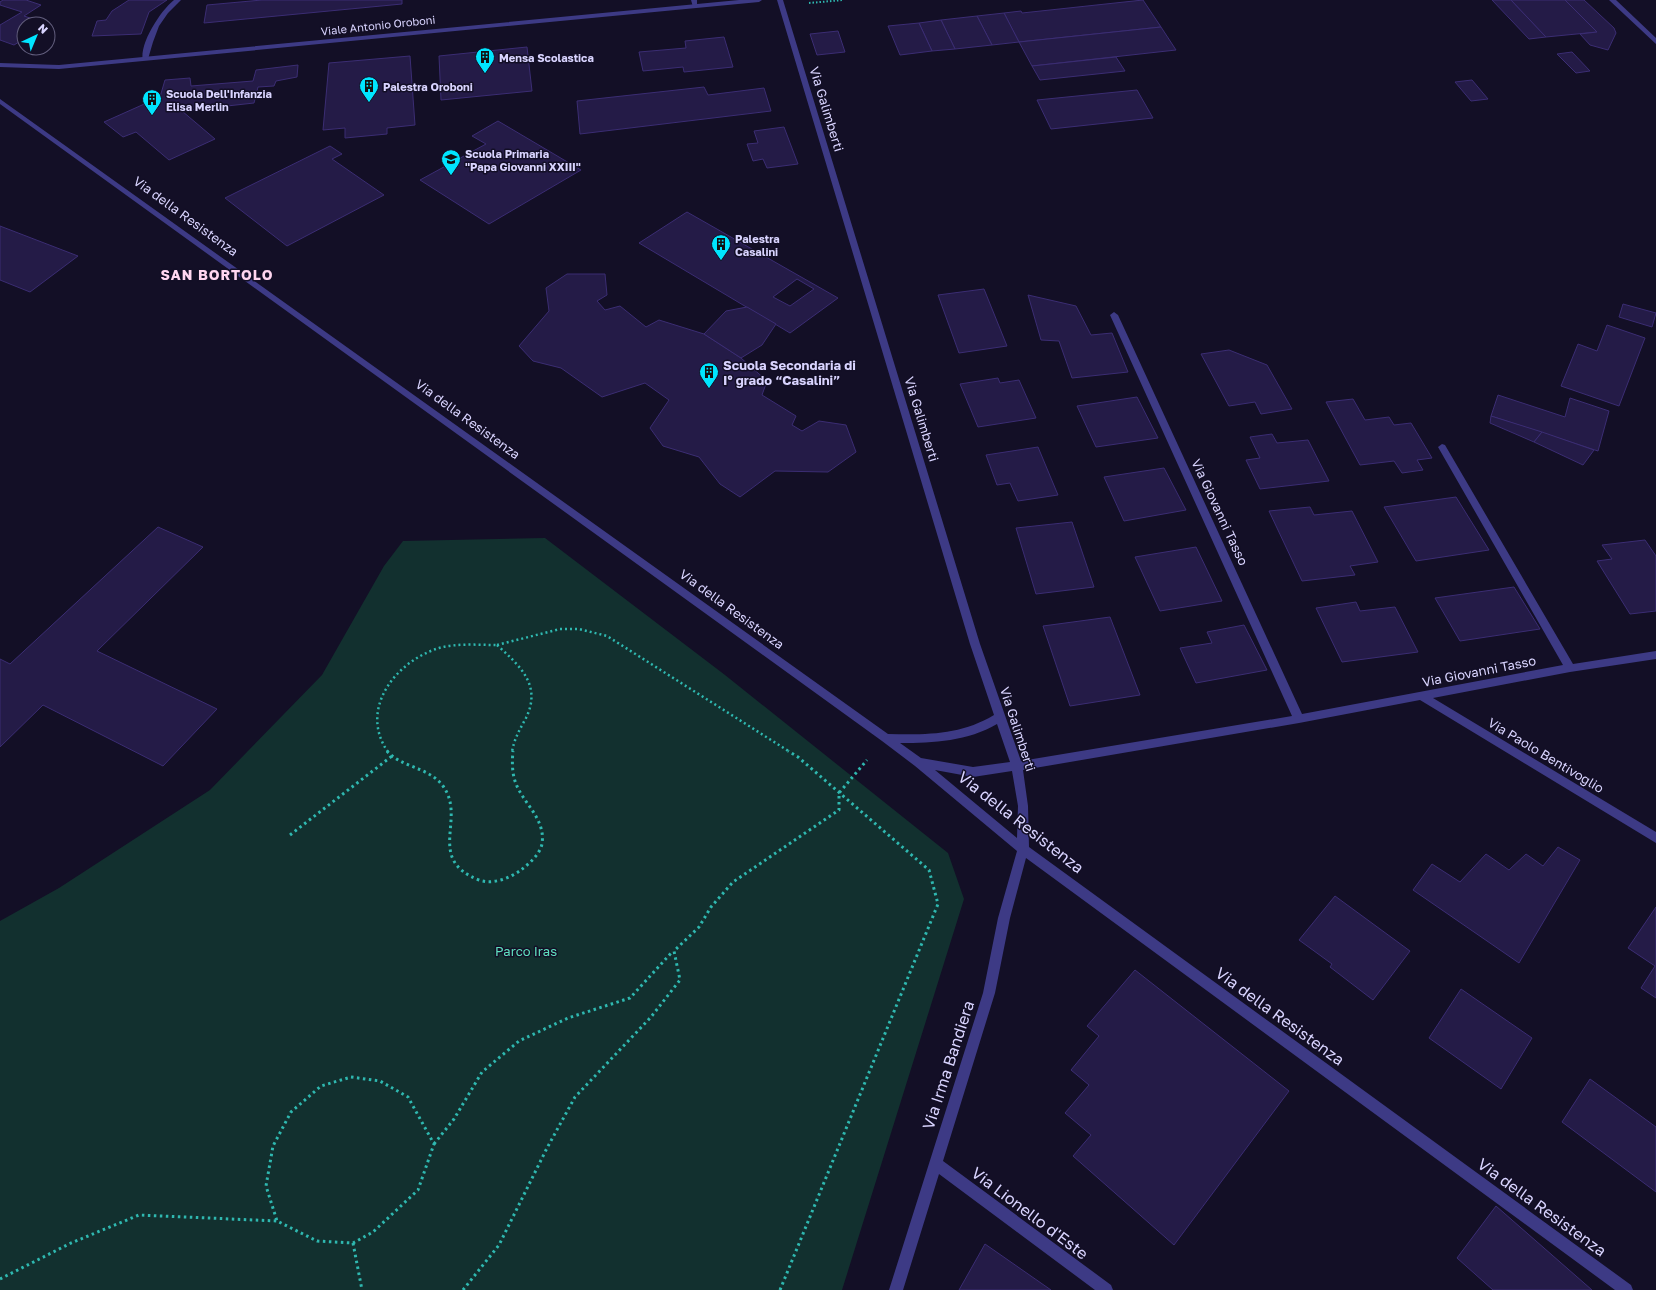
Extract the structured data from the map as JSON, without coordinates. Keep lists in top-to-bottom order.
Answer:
{
  "streets": {
    "street": [
      "Viale Antonio Oroboni",
      "Via Galimberti",
      "Via della Resistenza",
      "Via Giovanni Tasso",
      "Via Paolo Bentivoglio",
      "Via Irma Bandiera",
      "Via Lionello d'Este"
    ]
  },
  "crossings": [
    ["Via Galimberti", "Via della Resistenza"],
    ["Via Galimberti", "Via Giovanni Tasso"],
    ["Via Galimberti", "Via Irma Bandiera"],
    ["Via della Resistenza", "Via Giovanni Tasso"],
    ["Via della Resistenza", "Via Irma Bandiera"],
    ["Via Giovanni Tasso", "Via Paolo Bentivoglio"],
    ["Via Irma Bandiera", "Via Lionello d'Este"]
  ],
  "districts": ["SAN BORTOLO"],
  "parks": ["Parco Iras"],
  "places": {
    "building": [
      "Mensa Scolastica",
      "Palestra Oroboni",
      "Scuola Dell'Infanzia Elisa Merlin",
      "Palestra Casalini",
      "Scuola Secondaria di I° grado “Casalini”"
    ],
    "school or university": ["Scuola Primaria \"Papa Giovanni XXIII\""]
  },
  "north": "top right"
}
